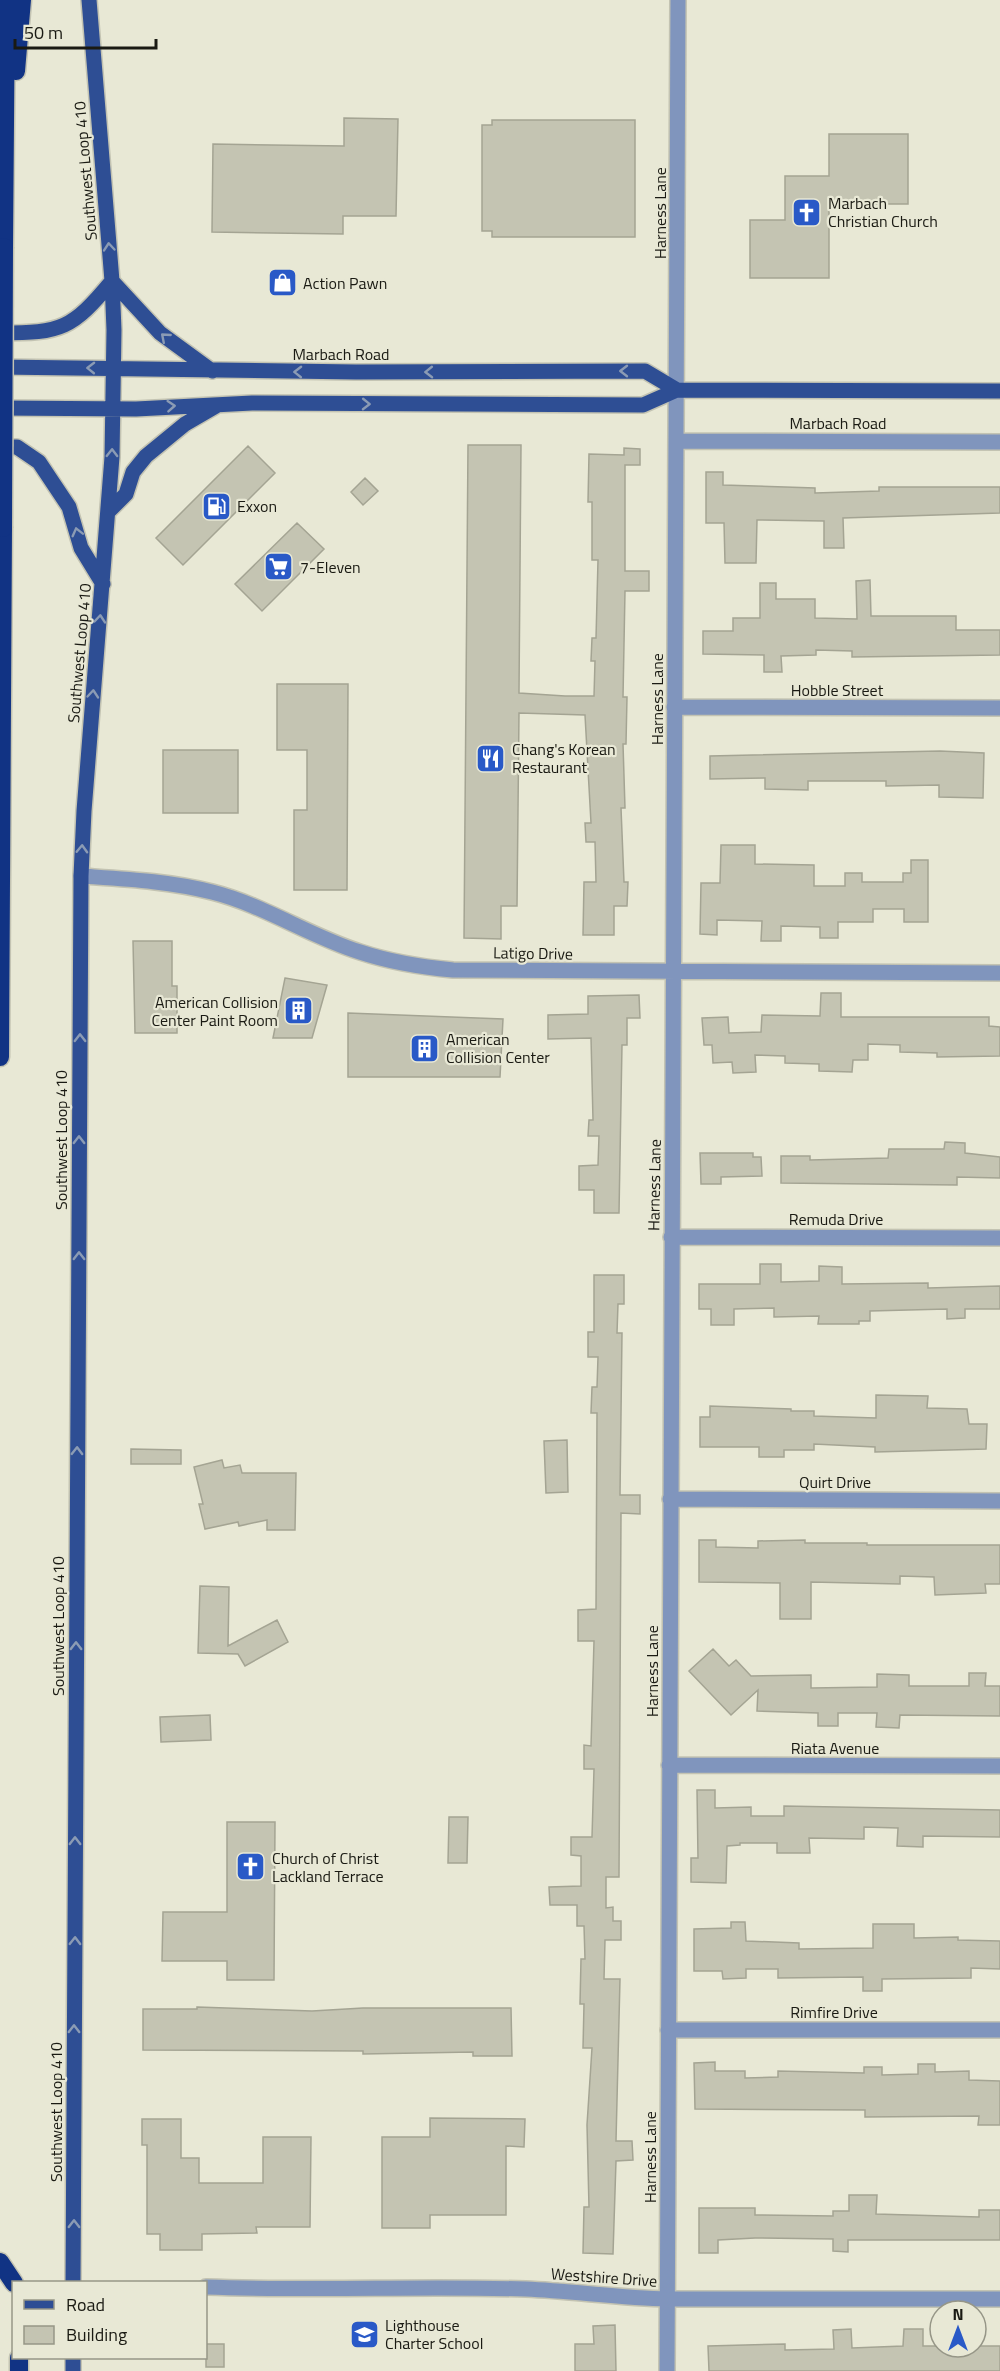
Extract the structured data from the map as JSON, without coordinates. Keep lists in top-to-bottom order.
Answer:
{
  "streets": {
    "main road": ["Southwest Loop 410", "Marbach Road"],
    "street": [
      "Harness Lane",
      "Hobble Street",
      "Latigo Drive",
      "Remuda Drive",
      "Quirt Drive",
      "Riata Avenue",
      "Rimfire Drive",
      "Westshire Drive"
    ]
  },
  "crossings": [
    ["Southwest Loop 410", "Marbach Road"],
    ["Southwest Loop 410", "Latigo Drive"],
    ["Harness Lane", "Marbach Road"],
    ["Harness Lane", "Hobble Street"],
    ["Harness Lane", "Latigo Drive"],
    ["Harness Lane", "Remuda Drive"],
    ["Harness Lane", "Quirt Drive"],
    ["Harness Lane", "Riata Avenue"],
    ["Harness Lane", "Rimfire Drive"],
    ["Harness Lane", "Westshire Drive"]
  ],
  "one_way": ["Southwest Loop 410"],
  "places": {
    "church": ["Marbach Christian Church", "Church of Christ Lackland Terrace"],
    "shop": ["Action Pawn"],
    "fuel station": ["Exxon"],
    "supermarket": ["7-Eleven"],
    "restaurant": ["Chang's Korean Restaurant"],
    "building": ["American Collision Center Paint Room", "American Collision Center"],
    "school or university": ["Lighthouse Charter School"]
  },
  "legend": ["Road", "Building"],
  "scale_bar": "50 m",
  "north": "top"
}
